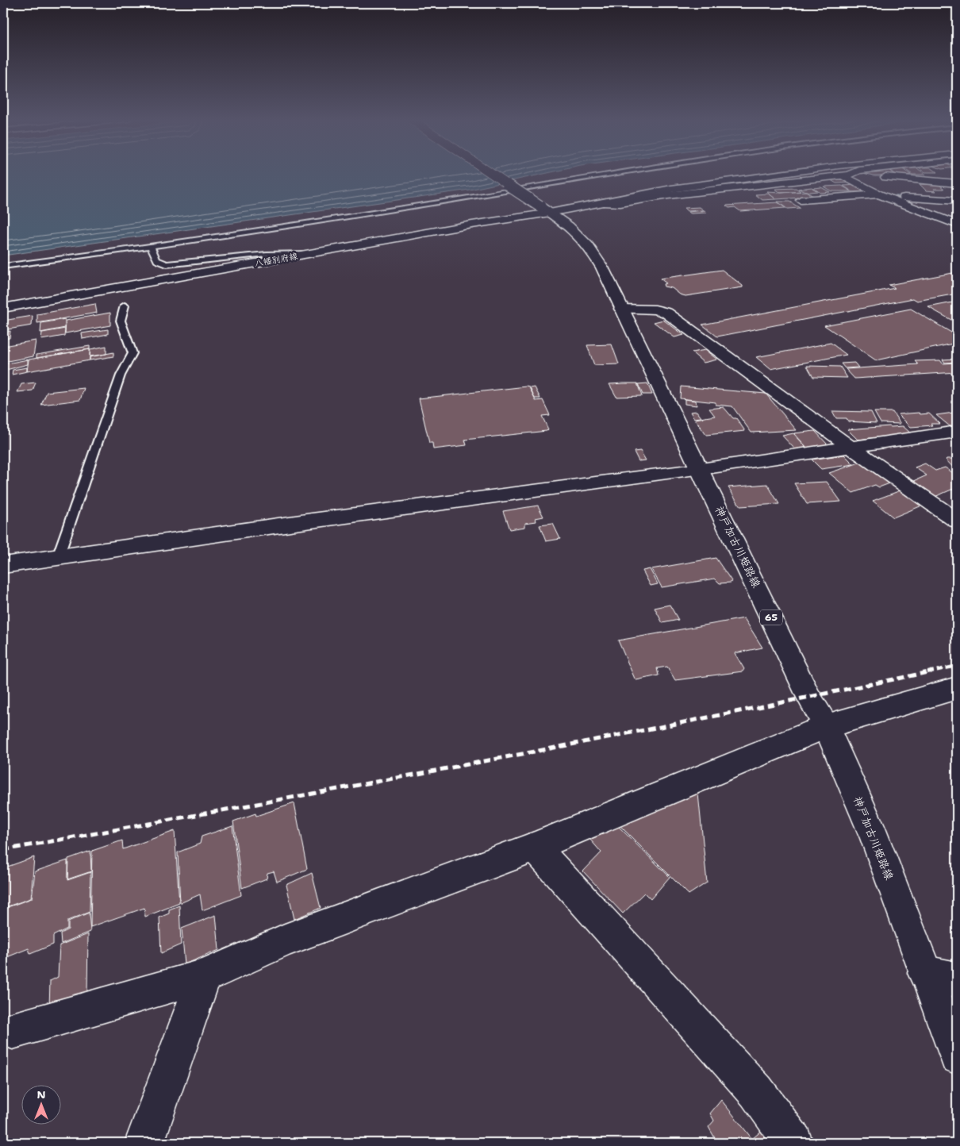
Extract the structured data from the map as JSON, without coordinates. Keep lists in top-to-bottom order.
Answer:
{
  "streets": {
    "street": ["八幡別府線", "神戸加古川姫路線", "65"]
  },
  "crossings": [
    ["八幡別府線", "神戸加古川姫路線"]
  ],
  "north": "top"
}
